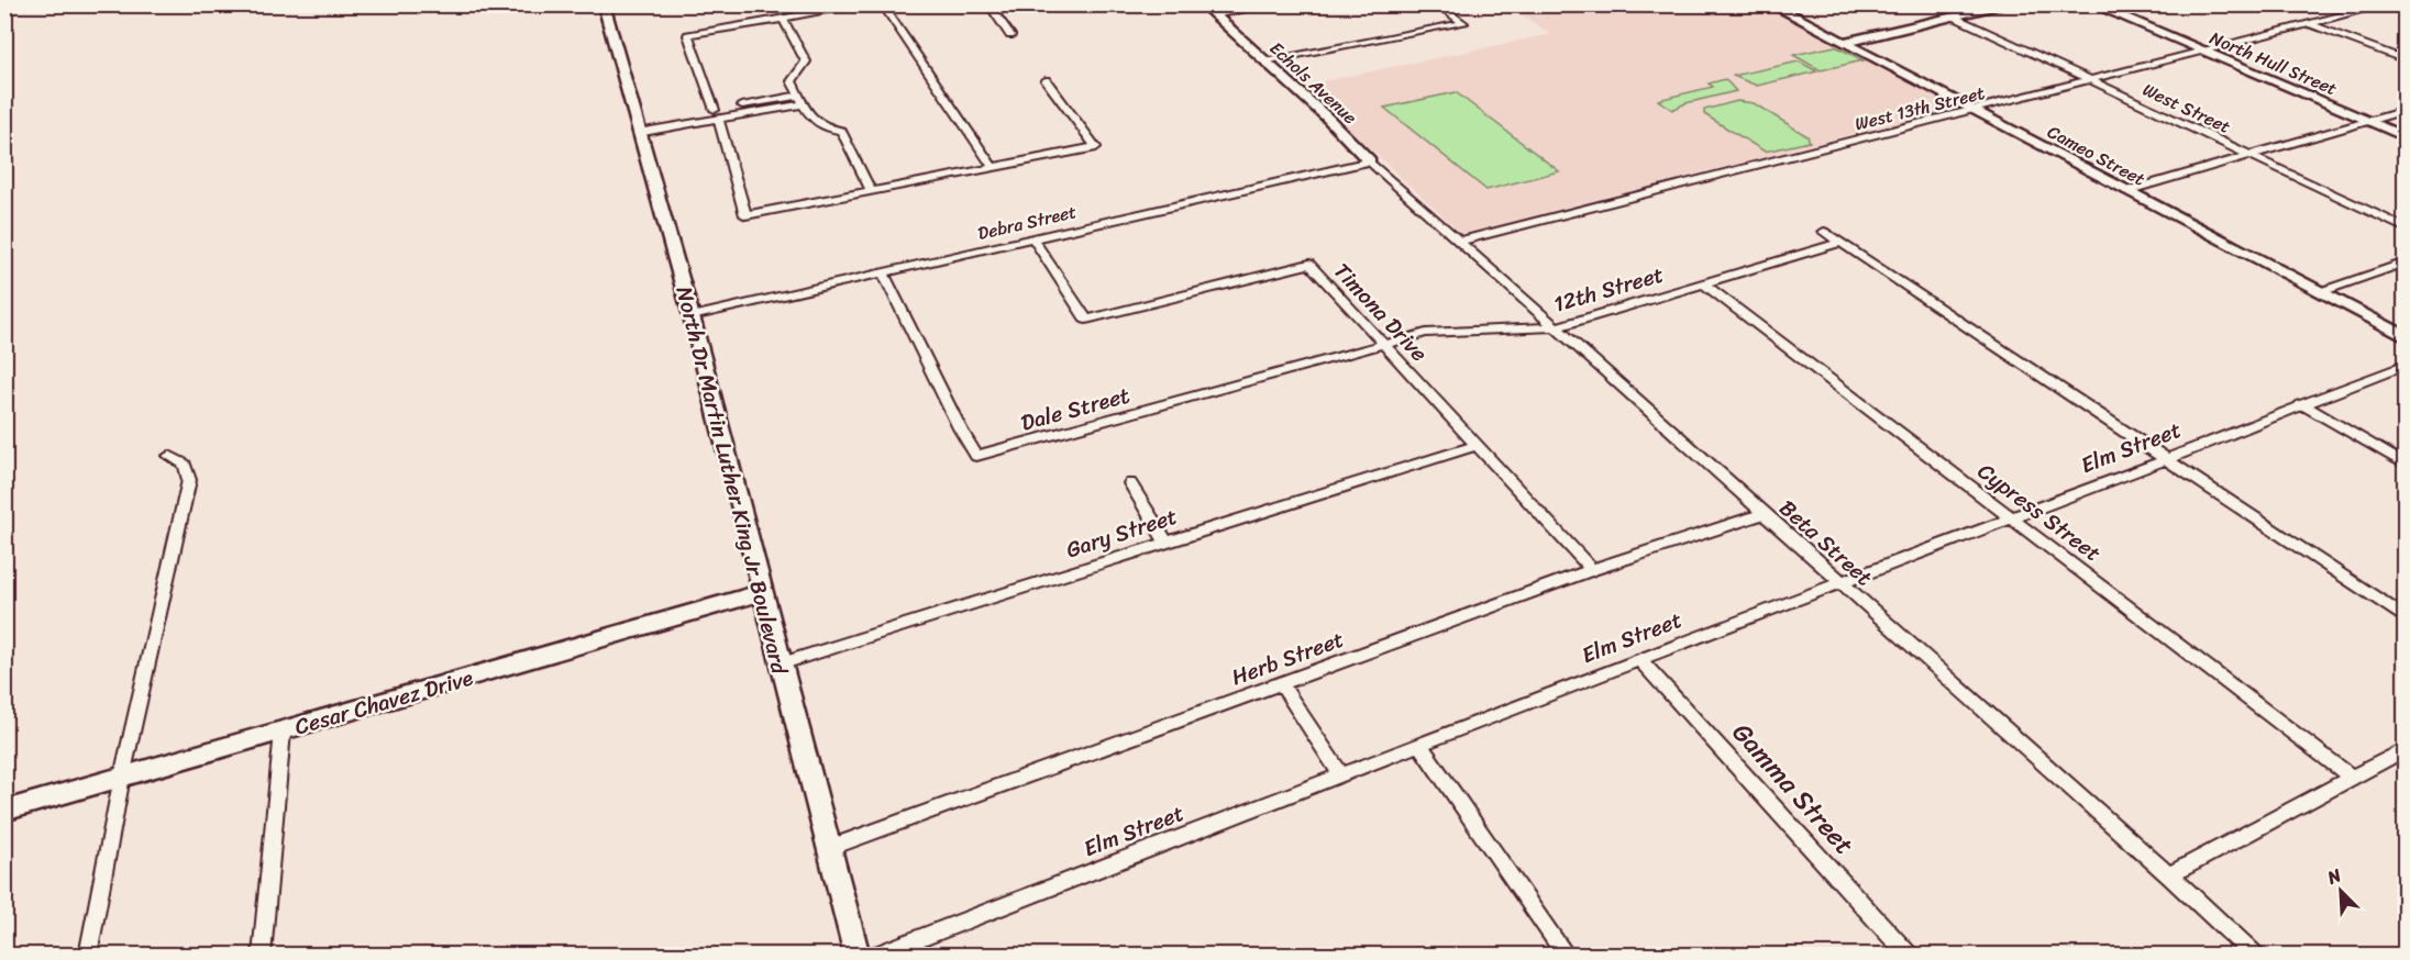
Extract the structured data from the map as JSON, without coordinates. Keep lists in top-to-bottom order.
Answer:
{
  "streets": {
    "street": [
      "North Hull Street",
      "Echols Avenue",
      "West 13th Street",
      "West Street",
      "Cameo Street",
      "Debra Street",
      "12th Street",
      "Timona Drive",
      "Dale Street",
      "Elm Street",
      "North Dr Martin Luther King Jr Boulevard",
      "Cypress Street",
      "Gary Street",
      "Beta Street",
      "Herb Street",
      "Cesar Chavez Drive",
      "Gamma Street"
    ]
  },
  "crossings": [
    ["North Hull Street", "West 13th Street"],
    ["Echols Avenue", "Debra Street"],
    ["Echols Avenue", "Beta Street"],
    ["West 13th Street", "West Street"],
    ["West 13th Street", "Cameo Street"],
    ["West 13th Street", "Beta Street"],
    ["Debra Street", "Timona Drive"],
    ["Debra Street", "Dale Street"],
    ["Debra Street", "North Dr Martin Luther King Jr Boulevard"],
    ["Debra Street", "Beta Street"],
    ["12th Street", "Timona Drive"],
    ["12th Street", "Dale Street"],
    ["12th Street", "Cypress Street"],
    ["12th Street", "Beta Street"],
    ["Timona Drive", "Dale Street"],
    ["Timona Drive", "Gary Street"],
    ["Timona Drive", "Herb Street"],
    ["Elm Street", "Cypress Street"],
    ["Elm Street", "Beta Street"],
    ["Elm Street", "Gamma Street"],
    ["North Dr Martin Luther King Jr Boulevard", "Gary Street"],
    ["North Dr Martin Luther King Jr Boulevard", "Herb Street"],
    ["North Dr Martin Luther King Jr Boulevard", "Cesar Chavez Drive"],
    ["Beta Street", "Herb Street"]
  ],
  "north": "top left"
}
